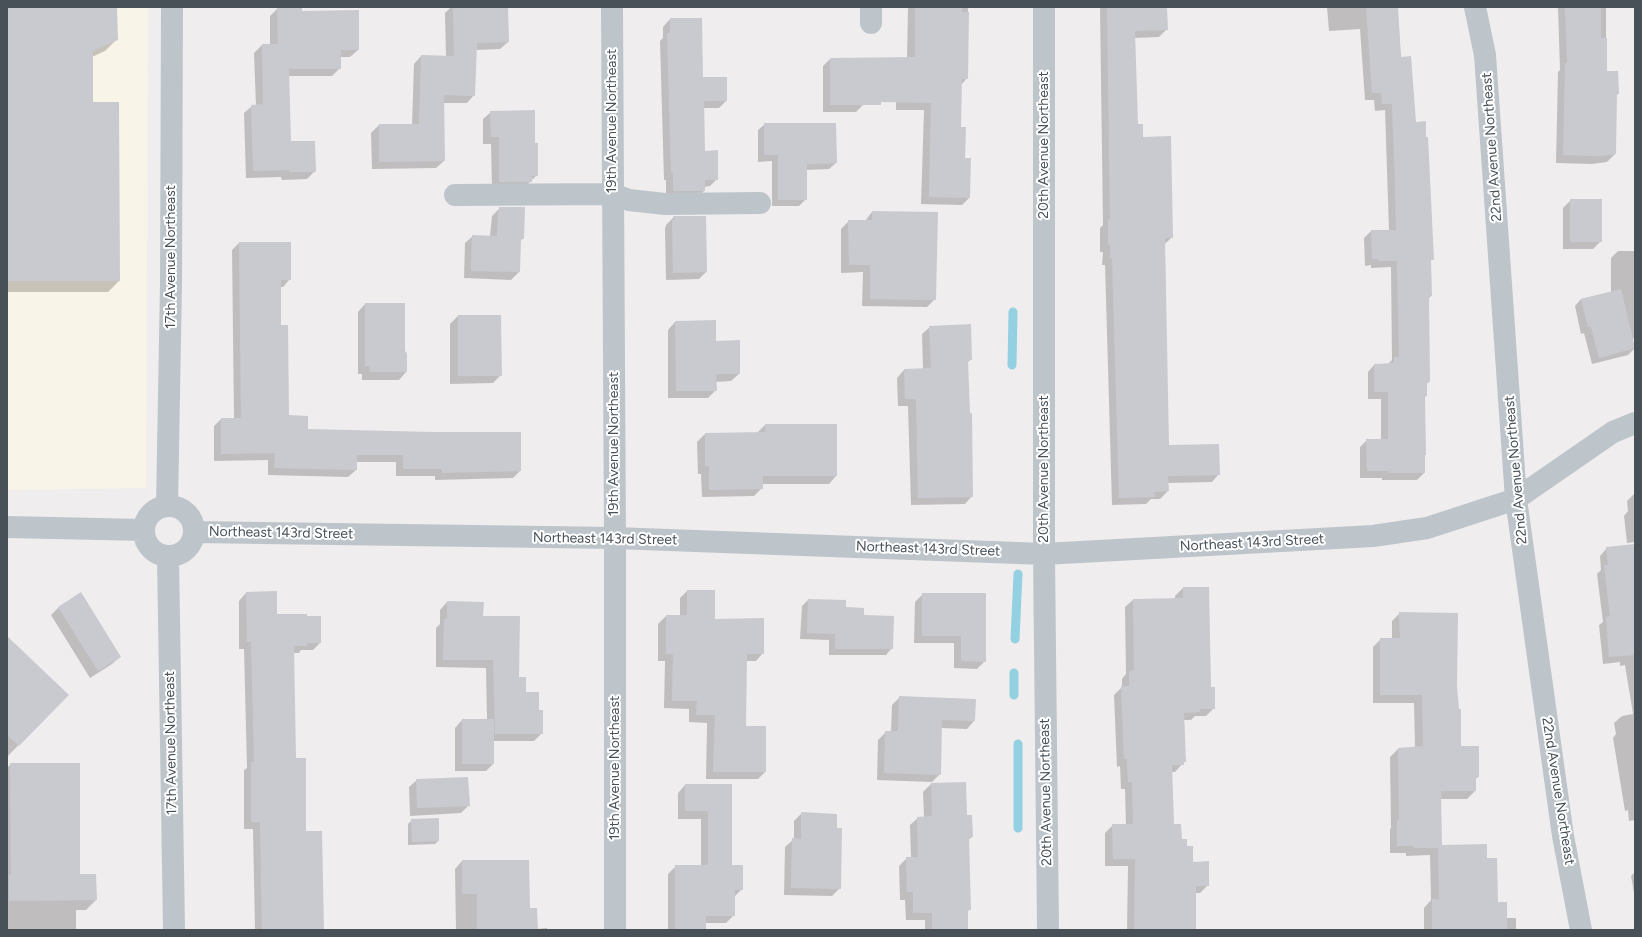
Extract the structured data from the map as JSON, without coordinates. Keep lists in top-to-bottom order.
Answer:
{
  "streets": {
    "street": [
      "19th Avenue Northeast",
      "20th Avenue Northeast",
      "22nd Avenue Northeast",
      "17th Avenue Northeast",
      "Northeast 143rd Street"
    ]
  },
  "crossings": [
    ["19th Avenue Northeast", "Northeast 143rd Street"],
    ["20th Avenue Northeast", "Northeast 143rd Street"],
    ["22nd Avenue Northeast", "Northeast 143rd Street"],
    ["17th Avenue Northeast", "Northeast 143rd Street"]
  ]
}
